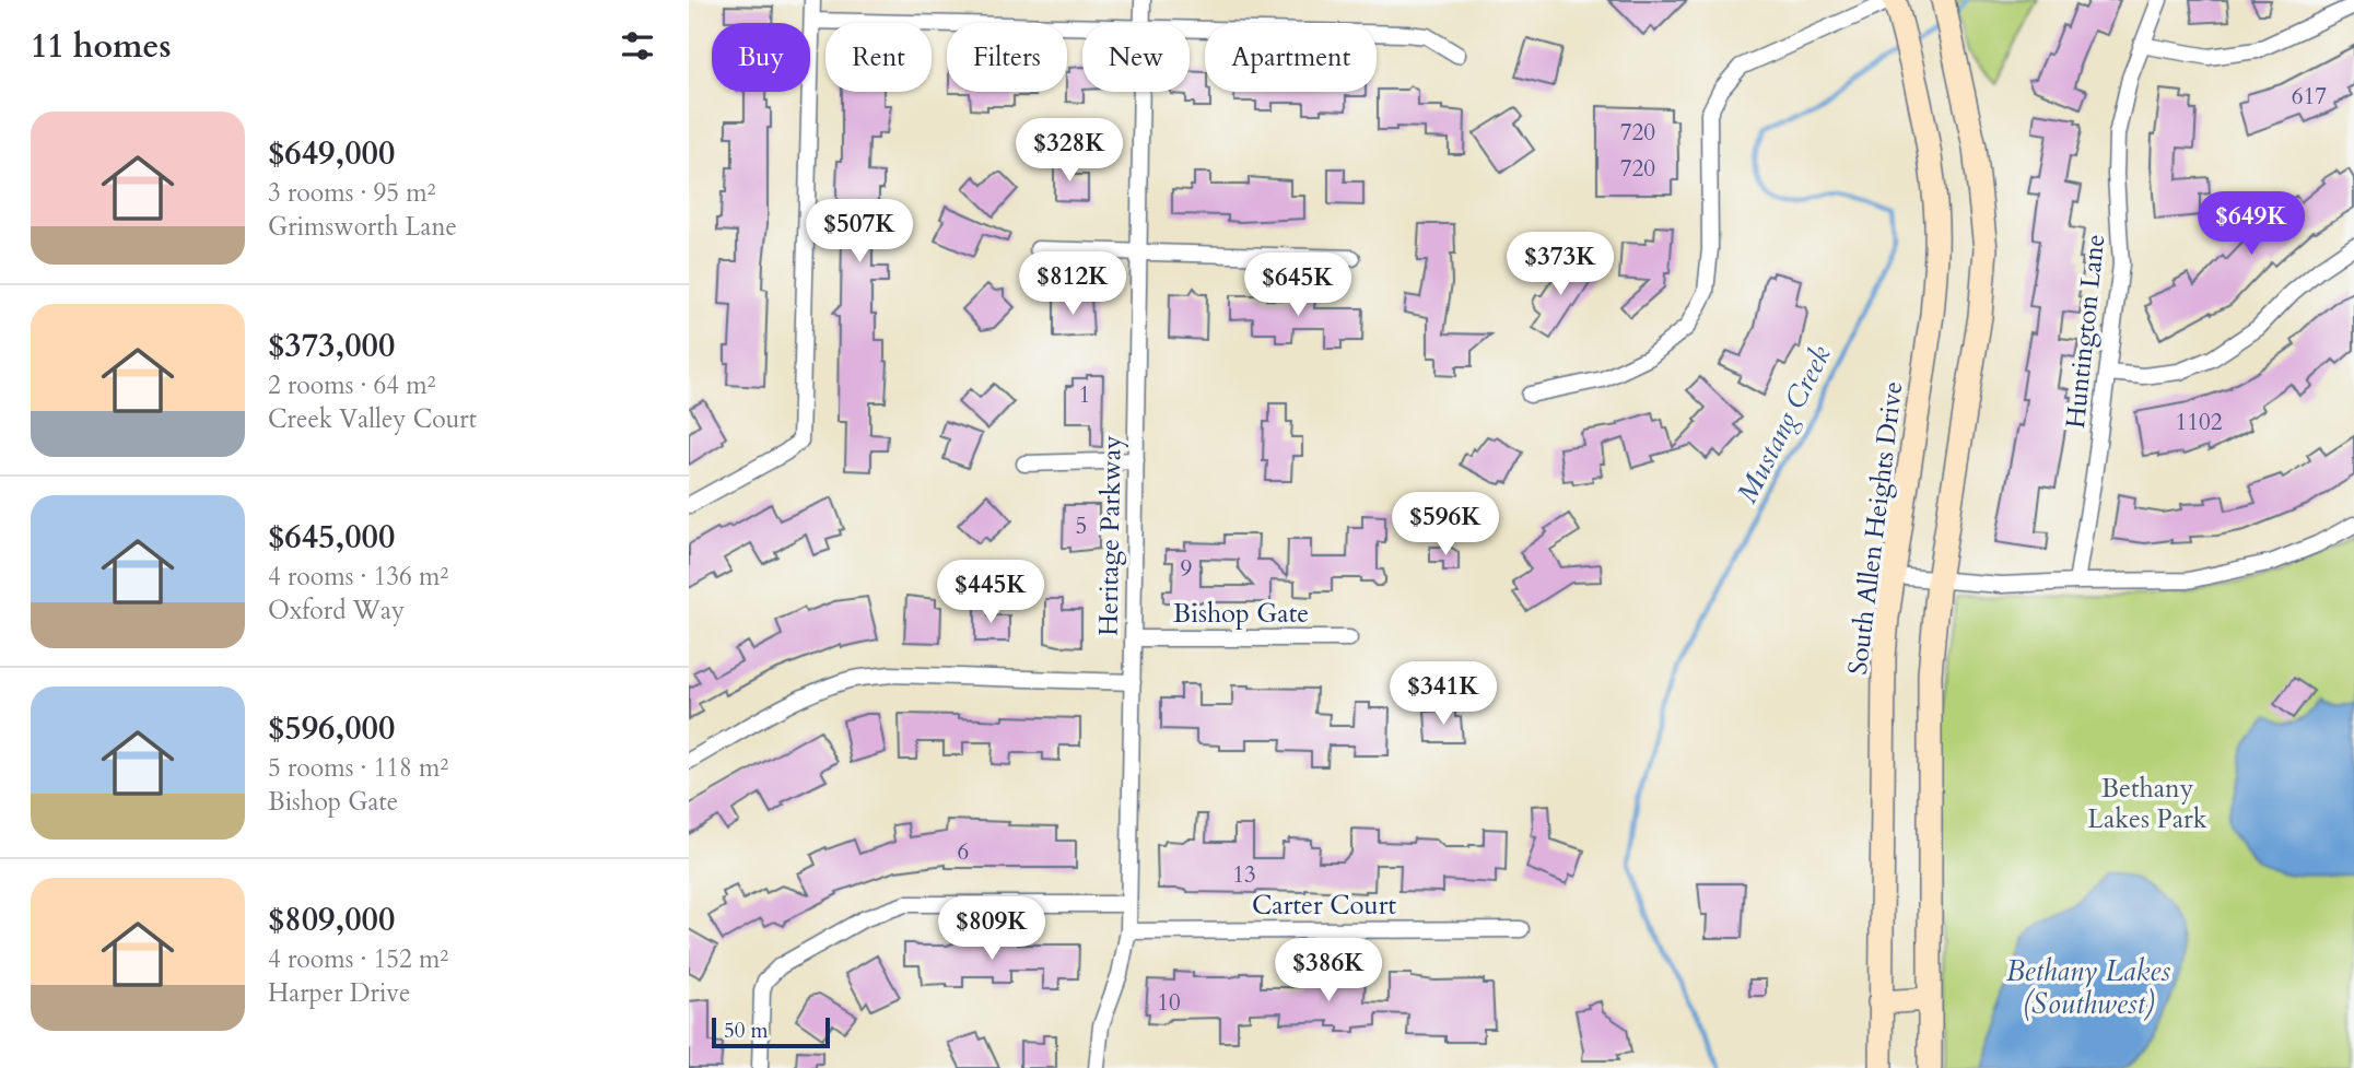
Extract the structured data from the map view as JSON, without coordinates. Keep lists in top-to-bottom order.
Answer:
{
  "streets": {
    "main road": ["South Allen Heights Drive"],
    "street": [
      "Huntington Lane",
      "Heritage Parkway",
      "Bishop Gate",
      "Carter Court"
    ]
  },
  "crossings": [
    ["Heritage Parkway", "Bishop Gate"],
    ["Heritage Parkway", "Carter Court"]
  ],
  "water": ["Mustang Creek", "Bethany Lakes (Southwest)"],
  "parks": ["Bethany Lakes Park"],
  "house_numbers": [
    "617",
    "720",
    "720",
    "1",
    "1102",
    "5",
    "9",
    "6",
    "13",
    "10"
  ],
  "scale_bar": "50 m",
  "page": {
    "heading": "11 homes",
    "chip": [
      "Buy",
      "Rent",
      "Filters",
      "New",
      "Apartment"
    ],
    "list": [
      {
        "name": "$649,000",
        "note": "3 rooms · 95 m² · Grimsworth Lane"
      },
      {
        "name": "$373,000",
        "note": "2 rooms · 64 m² · Creek Valley Court"
      },
      {
        "name": "$645,000",
        "note": "4 rooms · 136 m² · Oxford Way"
      },
      {
        "name": "$596,000",
        "note": "5 rooms · 118 m² · Bishop Gate"
      },
      {
        "name": "$809,000",
        "note": "4 rooms · 152 m² · Harper Drive"
      }
    ],
    "price": [
      "$328K",
      "$649K",
      "$507K",
      "$373K",
      "$812K",
      "$645K",
      "$596K",
      "$445K",
      "$341K",
      "$809K",
      "$386K"
    ],
    "scale": "50 m"
  }
}
